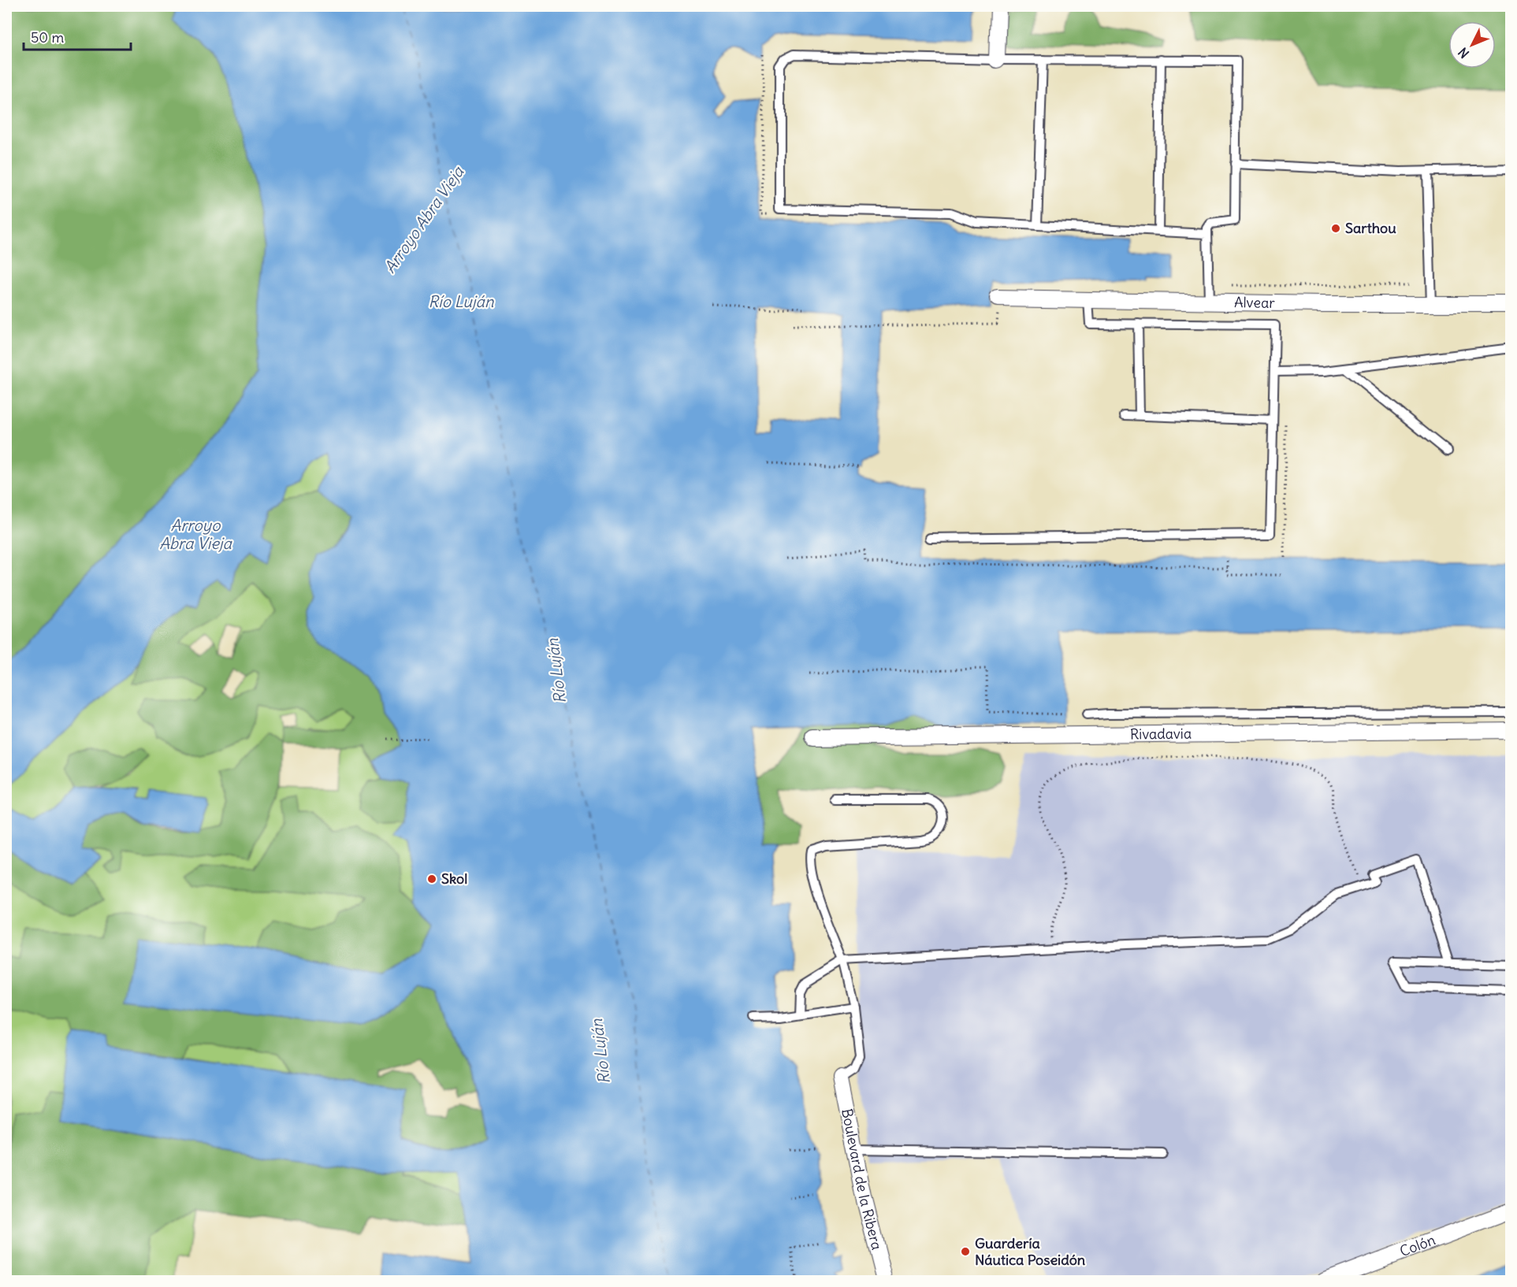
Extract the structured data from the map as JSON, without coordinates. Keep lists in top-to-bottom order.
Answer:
{
  "streets": {
    "street": [
      "Alvear",
      "Rivadavia",
      "Boulevard de la Ribera",
      "Colón"
    ]
  },
  "water": ["Arroyo Abra Vieja", "Río Luján"],
  "places": ["Sarthou", "Skol", "Guardería Náutica Poseidón"],
  "scale_bar": "50 m",
  "north": "bottom left"
}
